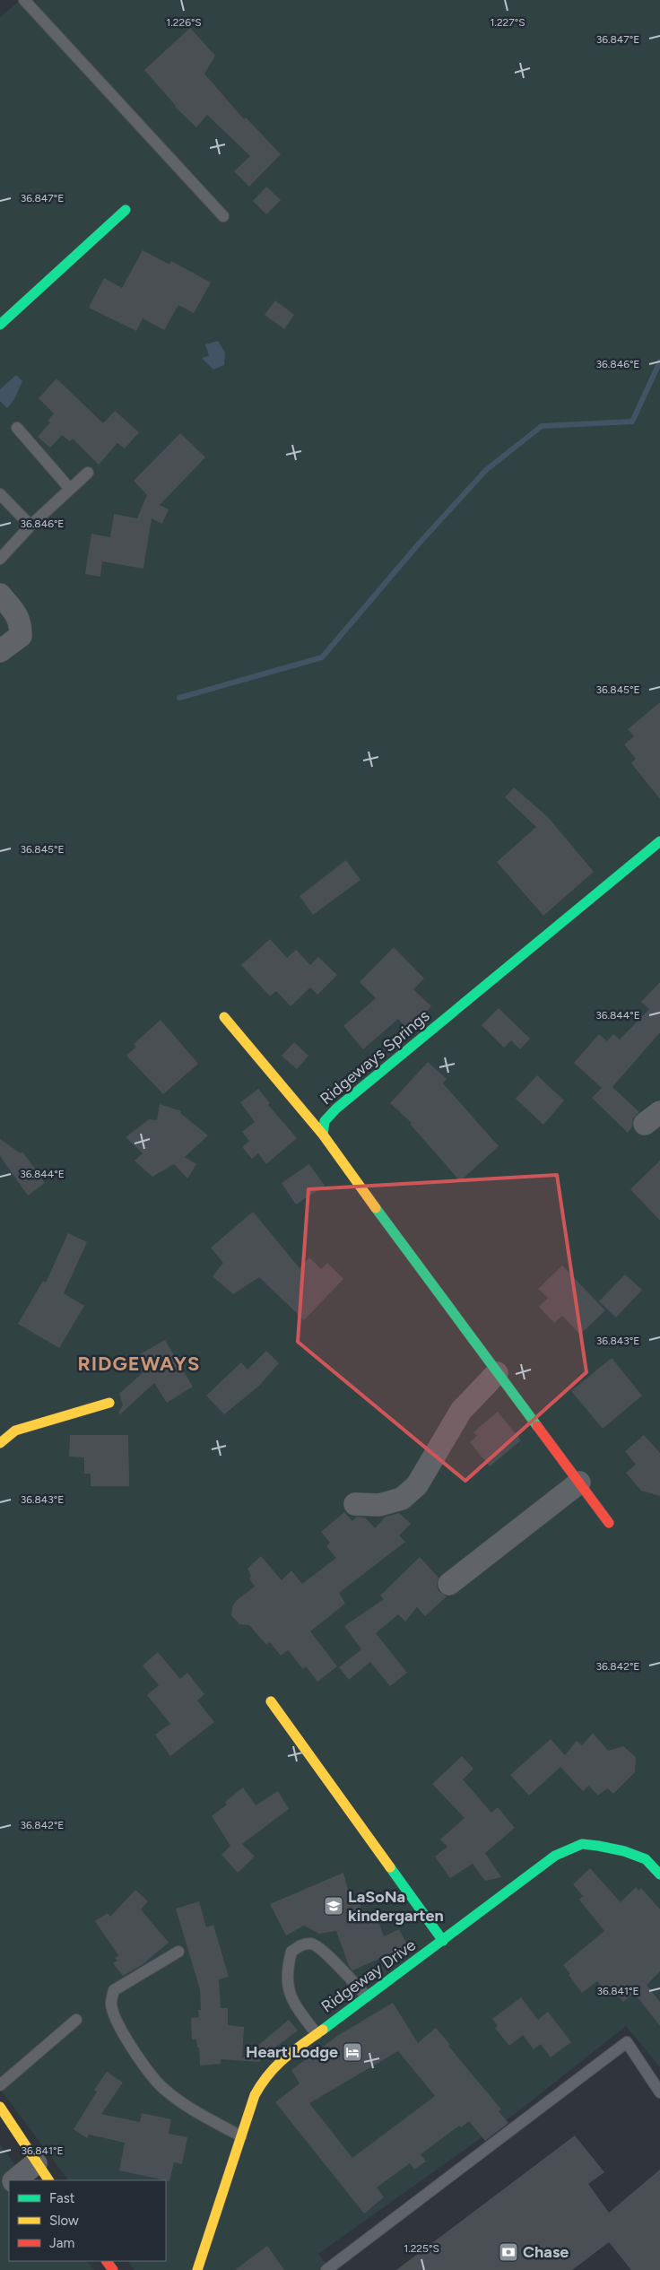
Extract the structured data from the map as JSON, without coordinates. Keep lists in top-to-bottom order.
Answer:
{
  "streets": {
    "street": ["Ridgeways Springs", "Ridgeway Drive"]
  },
  "districts": ["RIDGEWAYS"],
  "places": {
    "school or university": ["LaSoNa kindergarten"],
    "hotel": ["Heart Lodge"],
    "bank": ["Chase"]
  },
  "legend": ["Fast", "Slow", "Jam"],
  "coordinates": [
    "1.226°S",
    "1.227°S",
    "36.847°E",
    "36.846°E",
    "36.845°E",
    "36.844°E",
    "36.843°E",
    "36.842°E",
    "36.841°E",
    "1.225°S"
  ]
}
